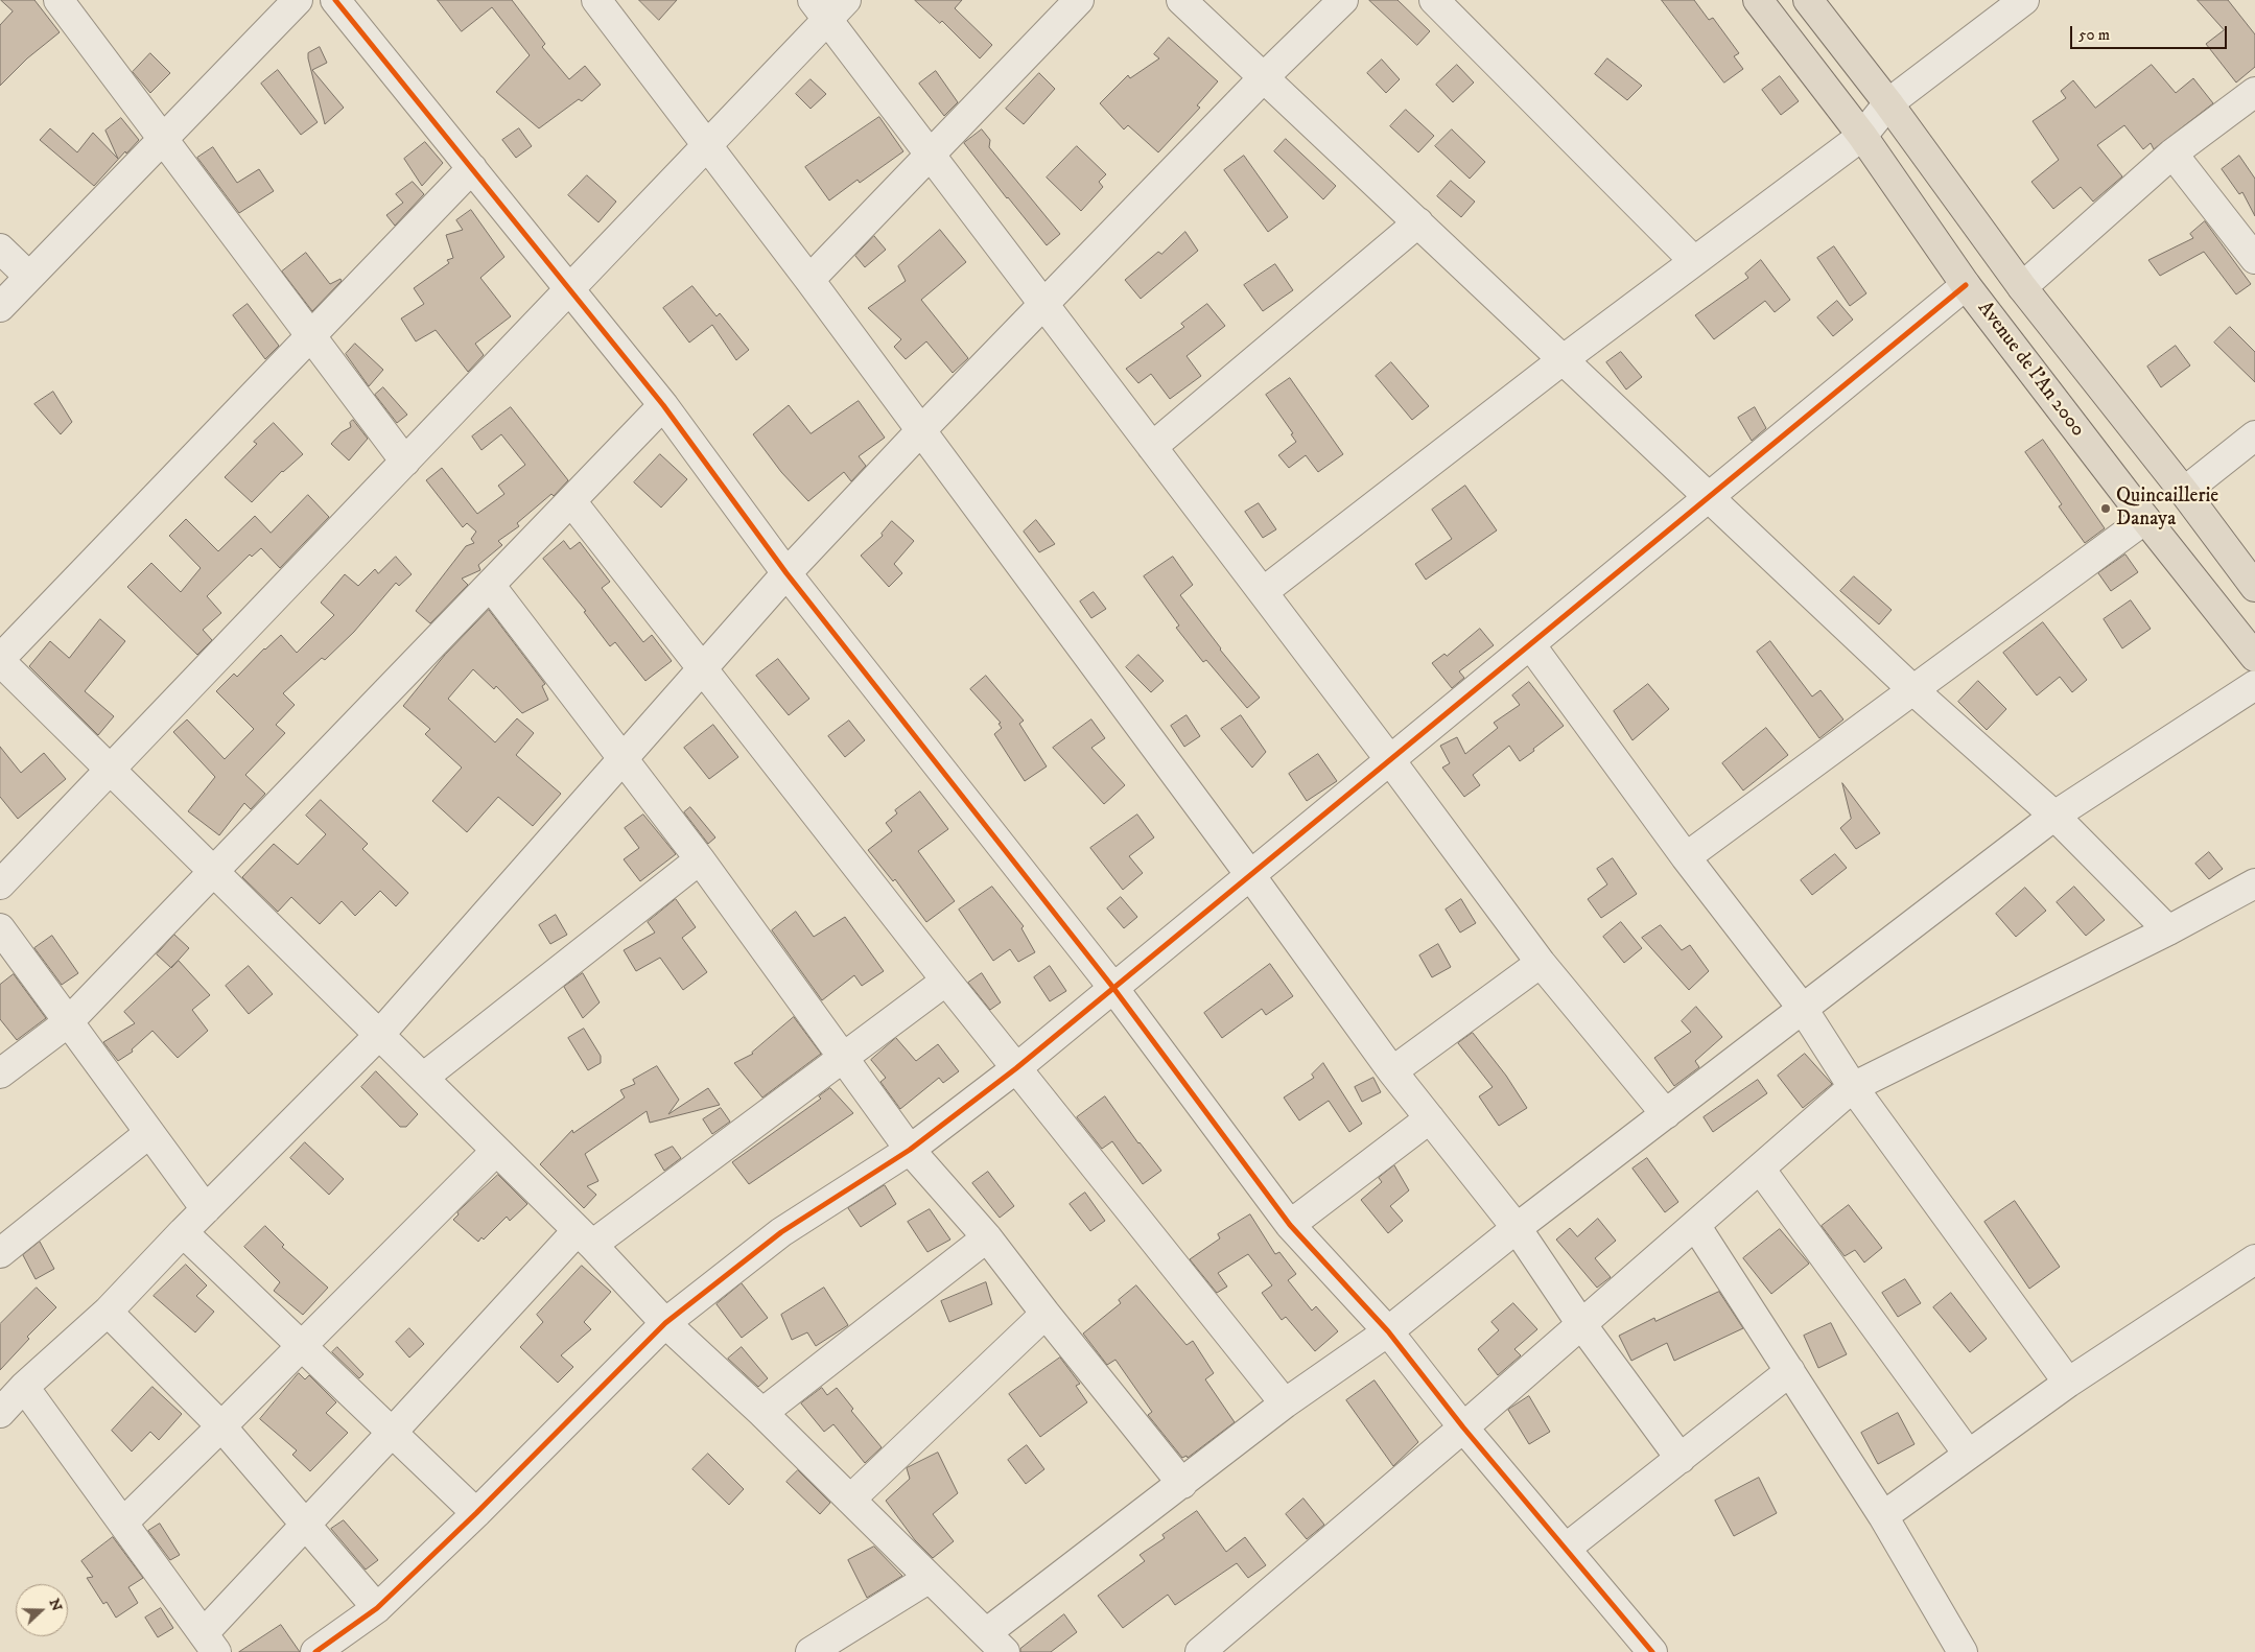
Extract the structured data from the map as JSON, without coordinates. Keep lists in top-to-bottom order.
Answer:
{
  "streets": {
    "main road": ["Avenue de l'An 2000"]
  },
  "places": ["Quincaillerie Danaya"],
  "scale_bar": "50 m",
  "north": "right"
}
